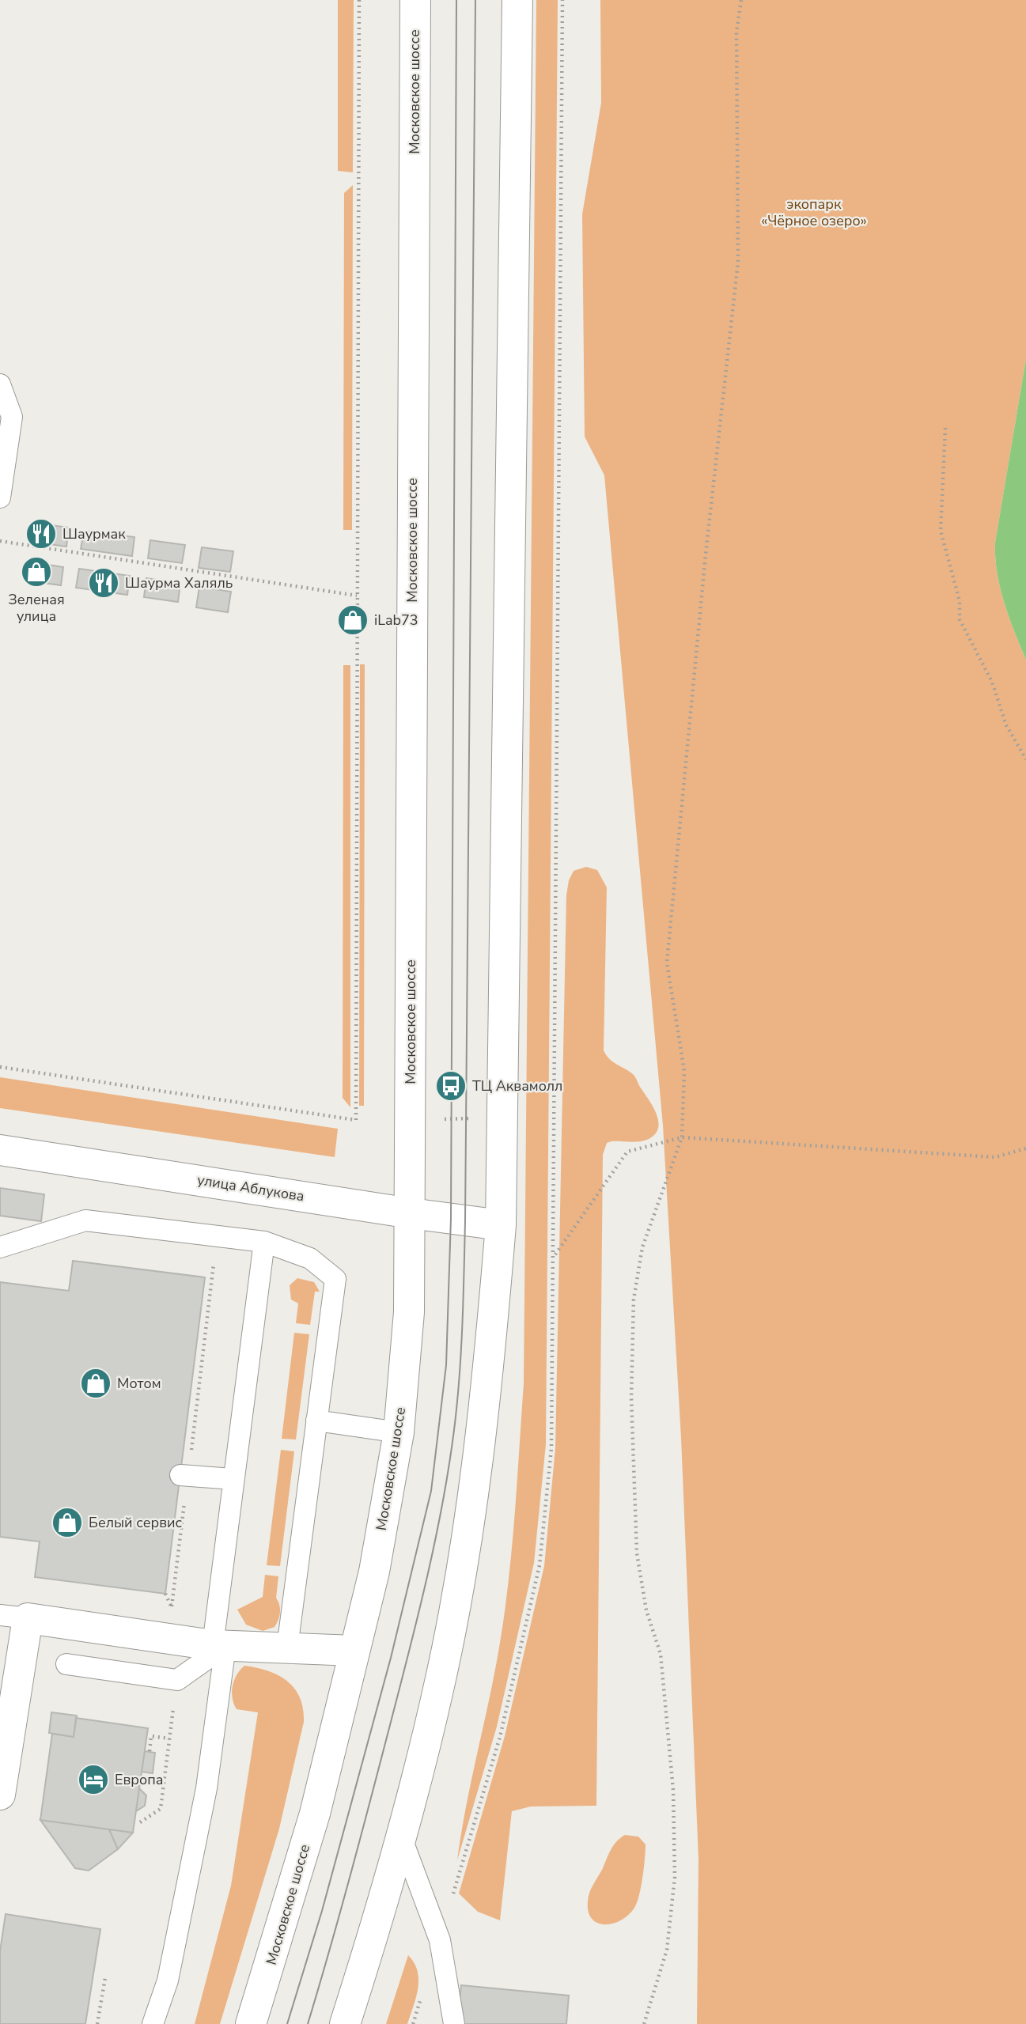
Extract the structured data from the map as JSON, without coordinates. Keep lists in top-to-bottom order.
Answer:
{
  "streets": {
    "main road": ["Московское шоссе", "улица Аблукова"]
  },
  "crossings": [
    ["Московское шоссе", "улица Аблукова"]
  ],
  "parks": ["экопарк «Чёрное озеро»"],
  "places": {
    "restaurant": ["Шаурмак", "Шаурма Халяль"],
    "shop": [
      "Зеленая улица",
      "iLab73",
      "Мотом",
      "Белый сервис"
    ],
    "bus stop": ["ТЦ Аквамолл"],
    "hotel": ["Европа"]
  }
}
